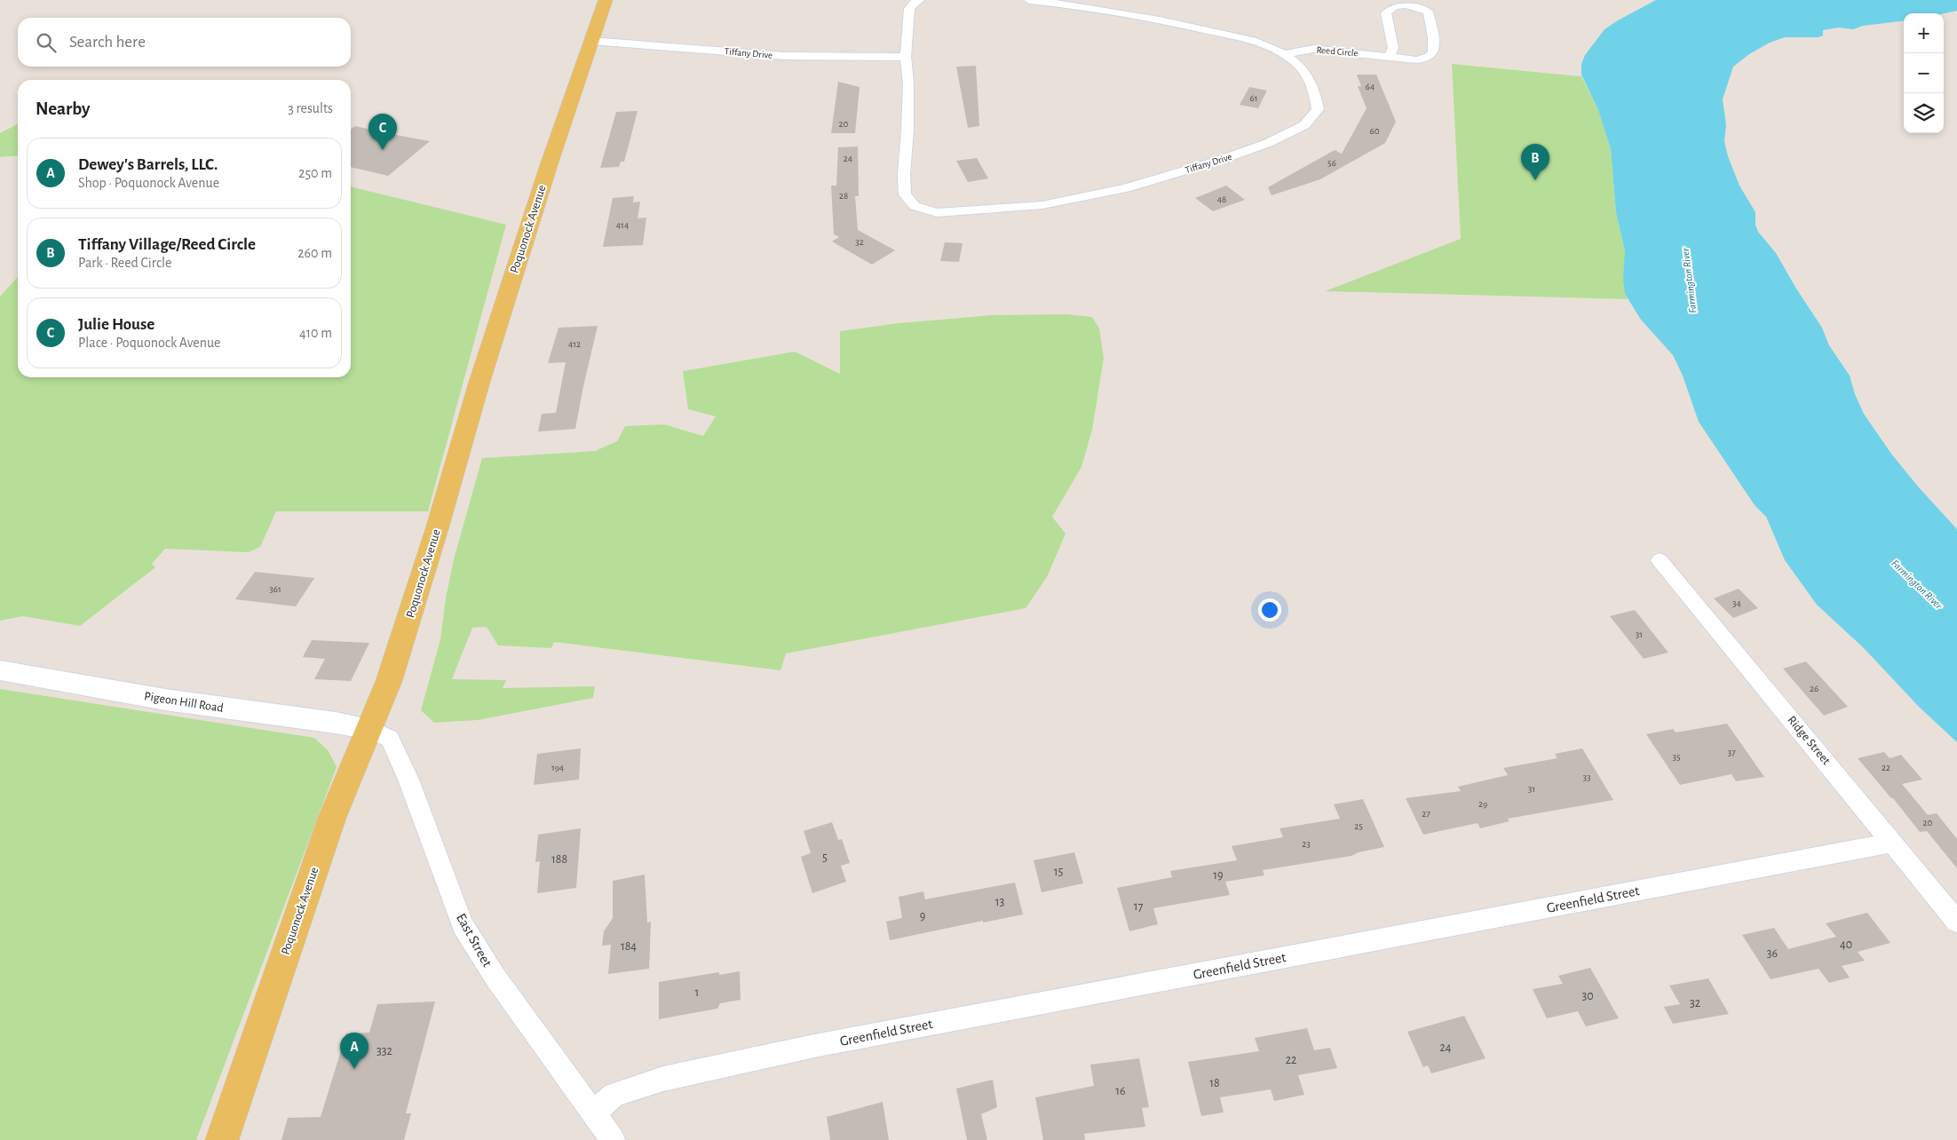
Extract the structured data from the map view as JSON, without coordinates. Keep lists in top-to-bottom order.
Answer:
{
  "streets": {
    "main road": ["Poquonock Avenue"],
    "street": [
      "Reed Circle",
      "Tiffany Drive",
      "Pigeon Hill Road",
      "Ridge Street",
      "Greenfield Street",
      "East Street"
    ]
  },
  "crossings": [
    ["Reed Circle", "Tiffany Drive"],
    ["Tiffany Drive", "Poquonock Avenue"],
    ["Poquonock Avenue", "Pigeon Hill Road"],
    ["Poquonock Avenue", "East Street"],
    ["Pigeon Hill Road", "East Street"],
    ["Ridge Street", "Greenfield Street"],
    ["Greenfield Street", "East Street"]
  ],
  "water": ["Farmington River"],
  "house_numbers": [
    "64",
    "61",
    "20",
    "60",
    "24",
    "56",
    "28",
    "48",
    "414",
    "32",
    "412",
    "361",
    "34",
    "31",
    "26",
    "37",
    "35",
    "194",
    "22",
    "33",
    "31",
    "29",
    "27",
    "20",
    "25",
    "23",
    "5",
    "188",
    "15",
    "19",
    "13",
    "17",
    "9",
    "40",
    "184",
    "36",
    "1",
    "30",
    "32",
    "24",
    "332",
    "22",
    "18",
    "16"
  ],
  "page": {
    "map_buttons": ["+", "−"],
    "search": "Search here",
    "heading": ["Nearby", "3 results"],
    "pins": ["C", "B", "A"],
    "list": [
      {
        "mark": "A",
        "name": "Dewey's Barrels, LLC.",
        "note": "Shop · Poquonock Avenue",
        "value": "250 m"
      },
      {
        "mark": "B",
        "name": "Tiffany Village/Reed Circle",
        "note": "Park · Reed Circle",
        "value": "260 m"
      },
      {
        "mark": "C",
        "name": "Julie House",
        "note": "Place · Poquonock Avenue",
        "value": "410 m"
      }
    ]
  }
}
